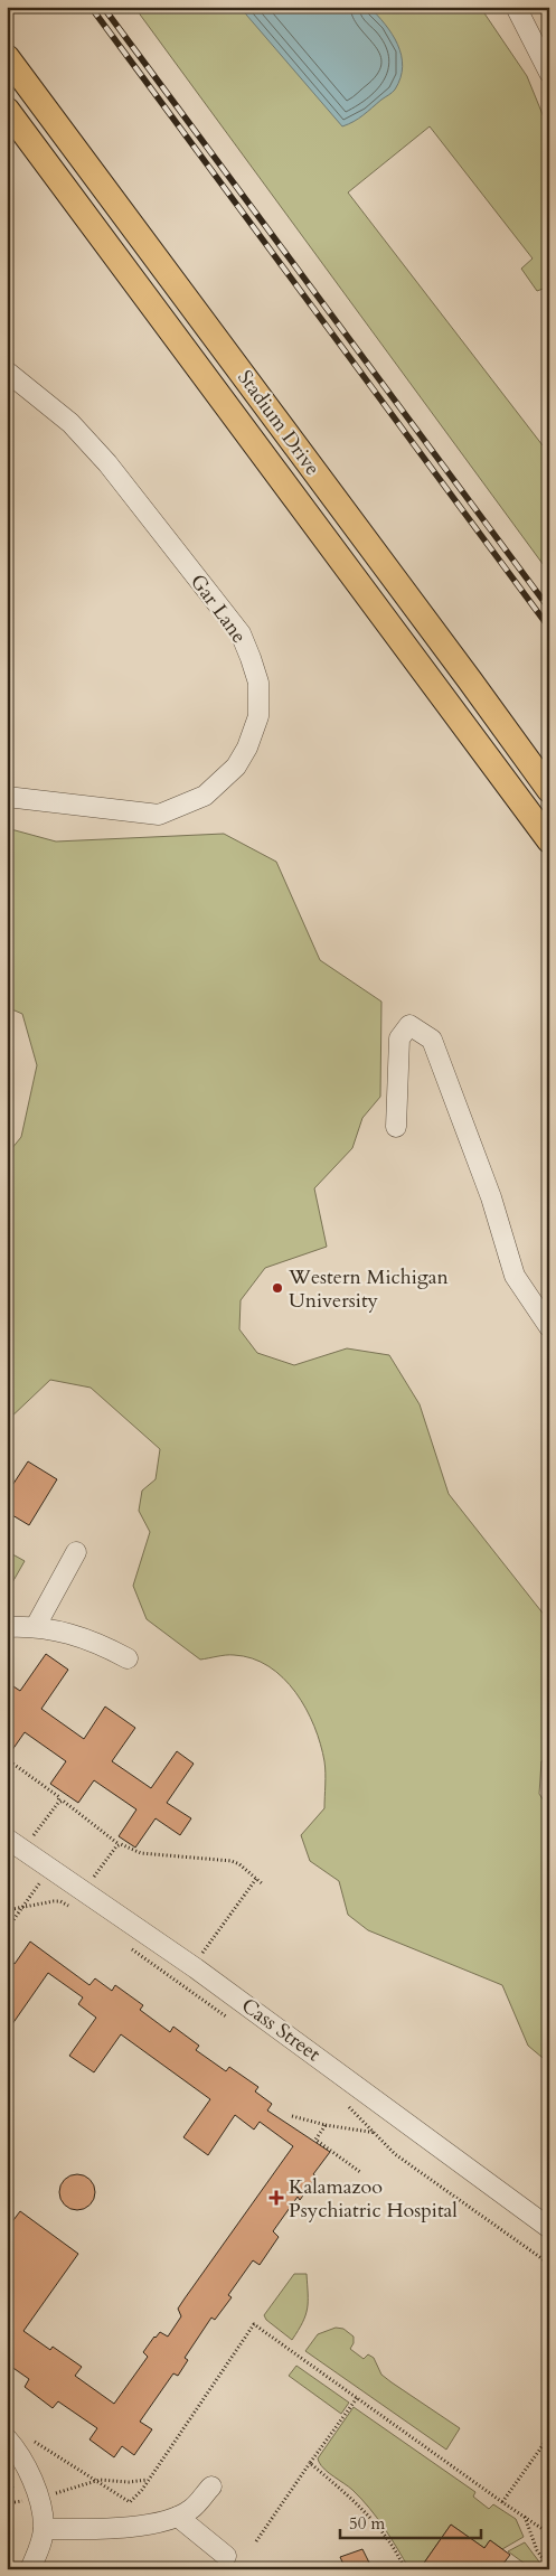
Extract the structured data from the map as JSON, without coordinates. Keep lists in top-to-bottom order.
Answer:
{
  "streets": {
    "main road": ["Stadium Drive"],
    "street": ["Gar Lane", "Cass Street"]
  },
  "places": {
    "other": ["Western Michigan University"],
    "health": ["Kalamazoo Psychiatric Hospital"]
  },
  "scale_bar": "50 m"
}
